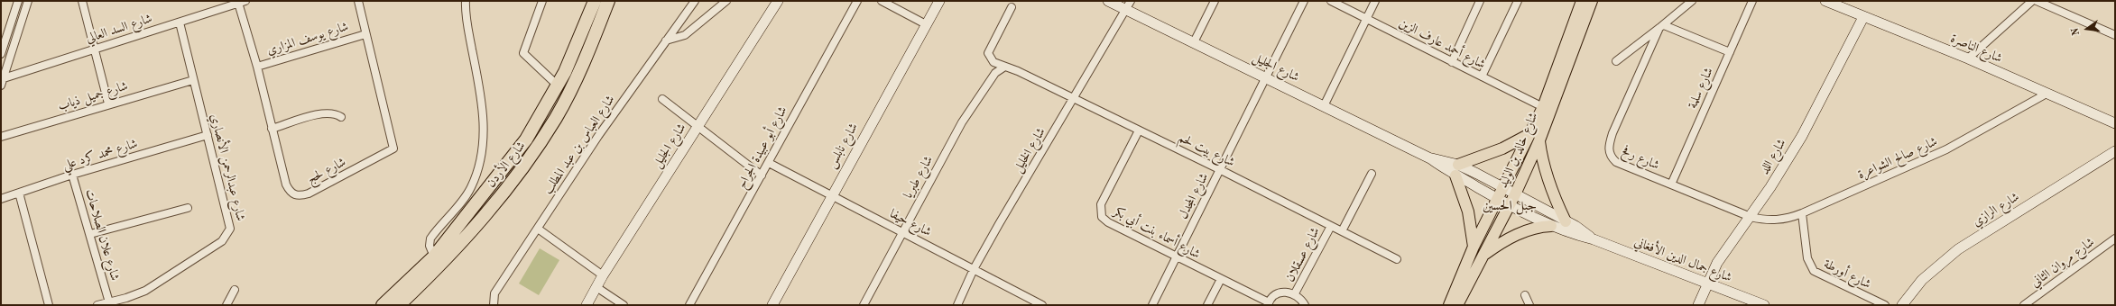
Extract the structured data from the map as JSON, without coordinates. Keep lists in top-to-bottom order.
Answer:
{
  "streets": {
    "highway": ["شارع الأردن"],
    "main road": ["شارع خالد بن الوليد"],
    "street": [
      "شارع السد العالي",
      "شارع يوسف المزاري",
      "شارع أحمد عارف الزين",
      "شارع الناصرة",
      "شارع الجليل",
      "شارع سلمة",
      "شارع جميل ذياب",
      "شارع العباس بن عبد المطلب",
      "شارع نابلس",
      "شارع أبو عبيدة الجراح",
      "شارع الخليل",
      "شارع بيت لحم",
      "شارع محمد كرد علي",
      "شارع اللد",
      "شارع رفح",
      "شارع صالح الشواعرة",
      "شارع عبدالرحمن الأنصاري",
      "شارع لحج",
      "شارع طبريا",
      "شارع المجدل",
      "شارع الرازي",
      "شارع حيفا",
      "شارع أسماء بنت أبي بكر",
      "شارع علان الصلاحات",
      "شارع عسقلان",
      "شارع جمال الدين الأفغاني",
      "شارع مروان الثاني",
      "شارع أورطة"
    ]
  },
  "crossings": [
    ["شارع السد العالي", "شارع عبدالرحمن الأنصاري"],
    ["شارع السد العالي", "شارع لحج"],
    ["شارع يوسف المزاري", "شارع لحج"],
    ["شارع أحمد عارف الزين", "شارع خالد بن الوليد"],
    ["شارع الناصرة", "شارع اللد"],
    ["شارع الناصرة", "شارع صالح الشواعرة"],
    ["شارع الجليل", "شارع الخليل"],
    ["شارع الجليل", "شارع خالد بن الوليد"],
    ["شارع الجليل", "شارع المجدل"],
    ["شارع الجليل", "شارع جمال الدين الأفغاني"],
    ["شارع سلمة", "شارع رفح"],
    ["شارع جميل ذياب", "شارع عبدالرحمن الأنصاري"],
    ["شارع نابلس", "شارع حيفا"],
    ["شارع أبو عبيدة الجراح", "شارع حيفا"],
    ["شارع الخليل", "شارع بيت لحم"],
    ["شارع الخليل", "شارع حيفا"],
    ["شارع بيت لحم", "شارع طبريا"],
    ["شارع بيت لحم", "شارع المجدل"],
    ["شارع بيت لحم", "شارع أسماء بنت أبي بكر"],
    ["شارع بيت لحم", "شارع عسقلان"],
    ["شارع خالد بن الوليد", "شارع جمال الدين الأفغاني"],
    ["شارع محمد كرد علي", "شارع عبدالرحمن الأنصاري"],
    ["شارع محمد كرد علي", "شارع علان الصلاحات"],
    ["شارع اللد", "شارع رفح"],
    ["شارع اللد", "شارع صالح الشواعرة"],
    ["شارع اللد", "شارع جمال الدين الأفغاني"],
    ["شارع رفح", "شارع صالح الشواعرة"],
    ["شارع صالح الشواعرة", "شارع أورطة"],
    ["شارع عبدالرحمن الأنصاري", "شارع علان الصلاحات"],
    ["شارع طبريا", "شارع حيفا"],
    ["شارع المجدل", "شارع أسماء بنت أبي بكر"]
  ],
  "districts": ["جبل الحسين"],
  "north": "left"
}
